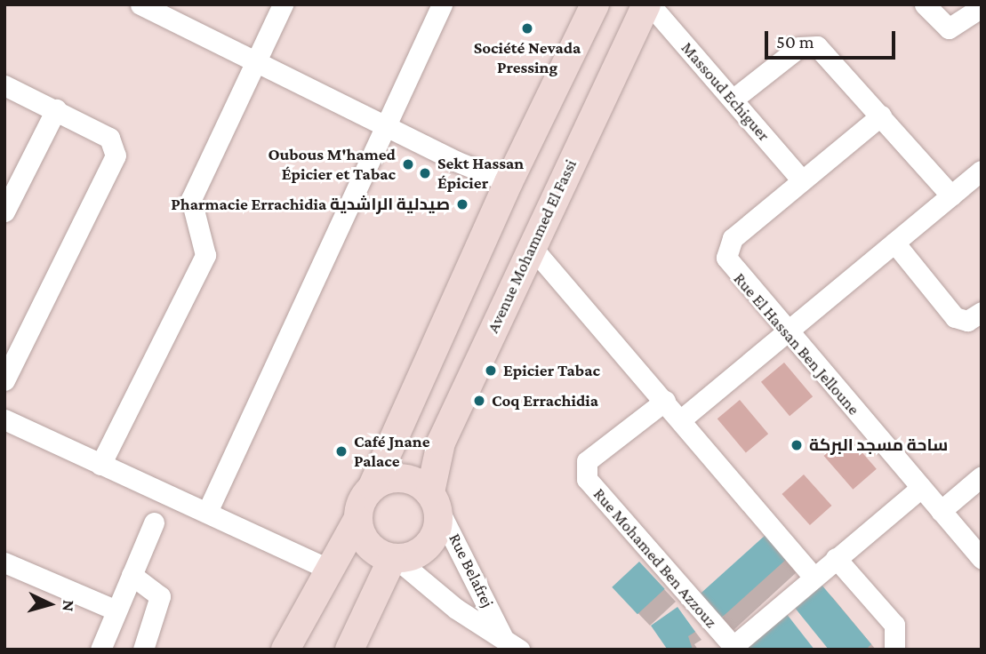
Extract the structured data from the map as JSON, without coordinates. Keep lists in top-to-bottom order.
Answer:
{
  "streets": {
    "main road": ["Avenue Mohammed El Fassi"],
    "street": [
      "Massoud Echiguer",
      "Rue El Hassan Ben Jelloune",
      "Rue Mohamed Ben Azzouz",
      "Rue Belafrej"
    ]
  },
  "crossings": [
    ["Massoud Echiguer", "Avenue Mohammed El Fassi"],
    ["Massoud Echiguer", "Rue El Hassan Ben Jelloune"],
    ["Avenue Mohammed El Fassi", "Rue Belafrej"]
  ],
  "places": [
    "Société Nevada Pressing",
    "Oubous M'hamed Épicier et Tabac",
    "Sekt Hassan Épicier",
    "Pharmacie Errachidia صيدلية الراشدية",
    "Epicier Tabac",
    "Coq Errachidia",
    "ساحة مسجد البركة",
    "Café Jnane Palace"
  ],
  "scale_bar": "50 m",
  "north": "right"
}
